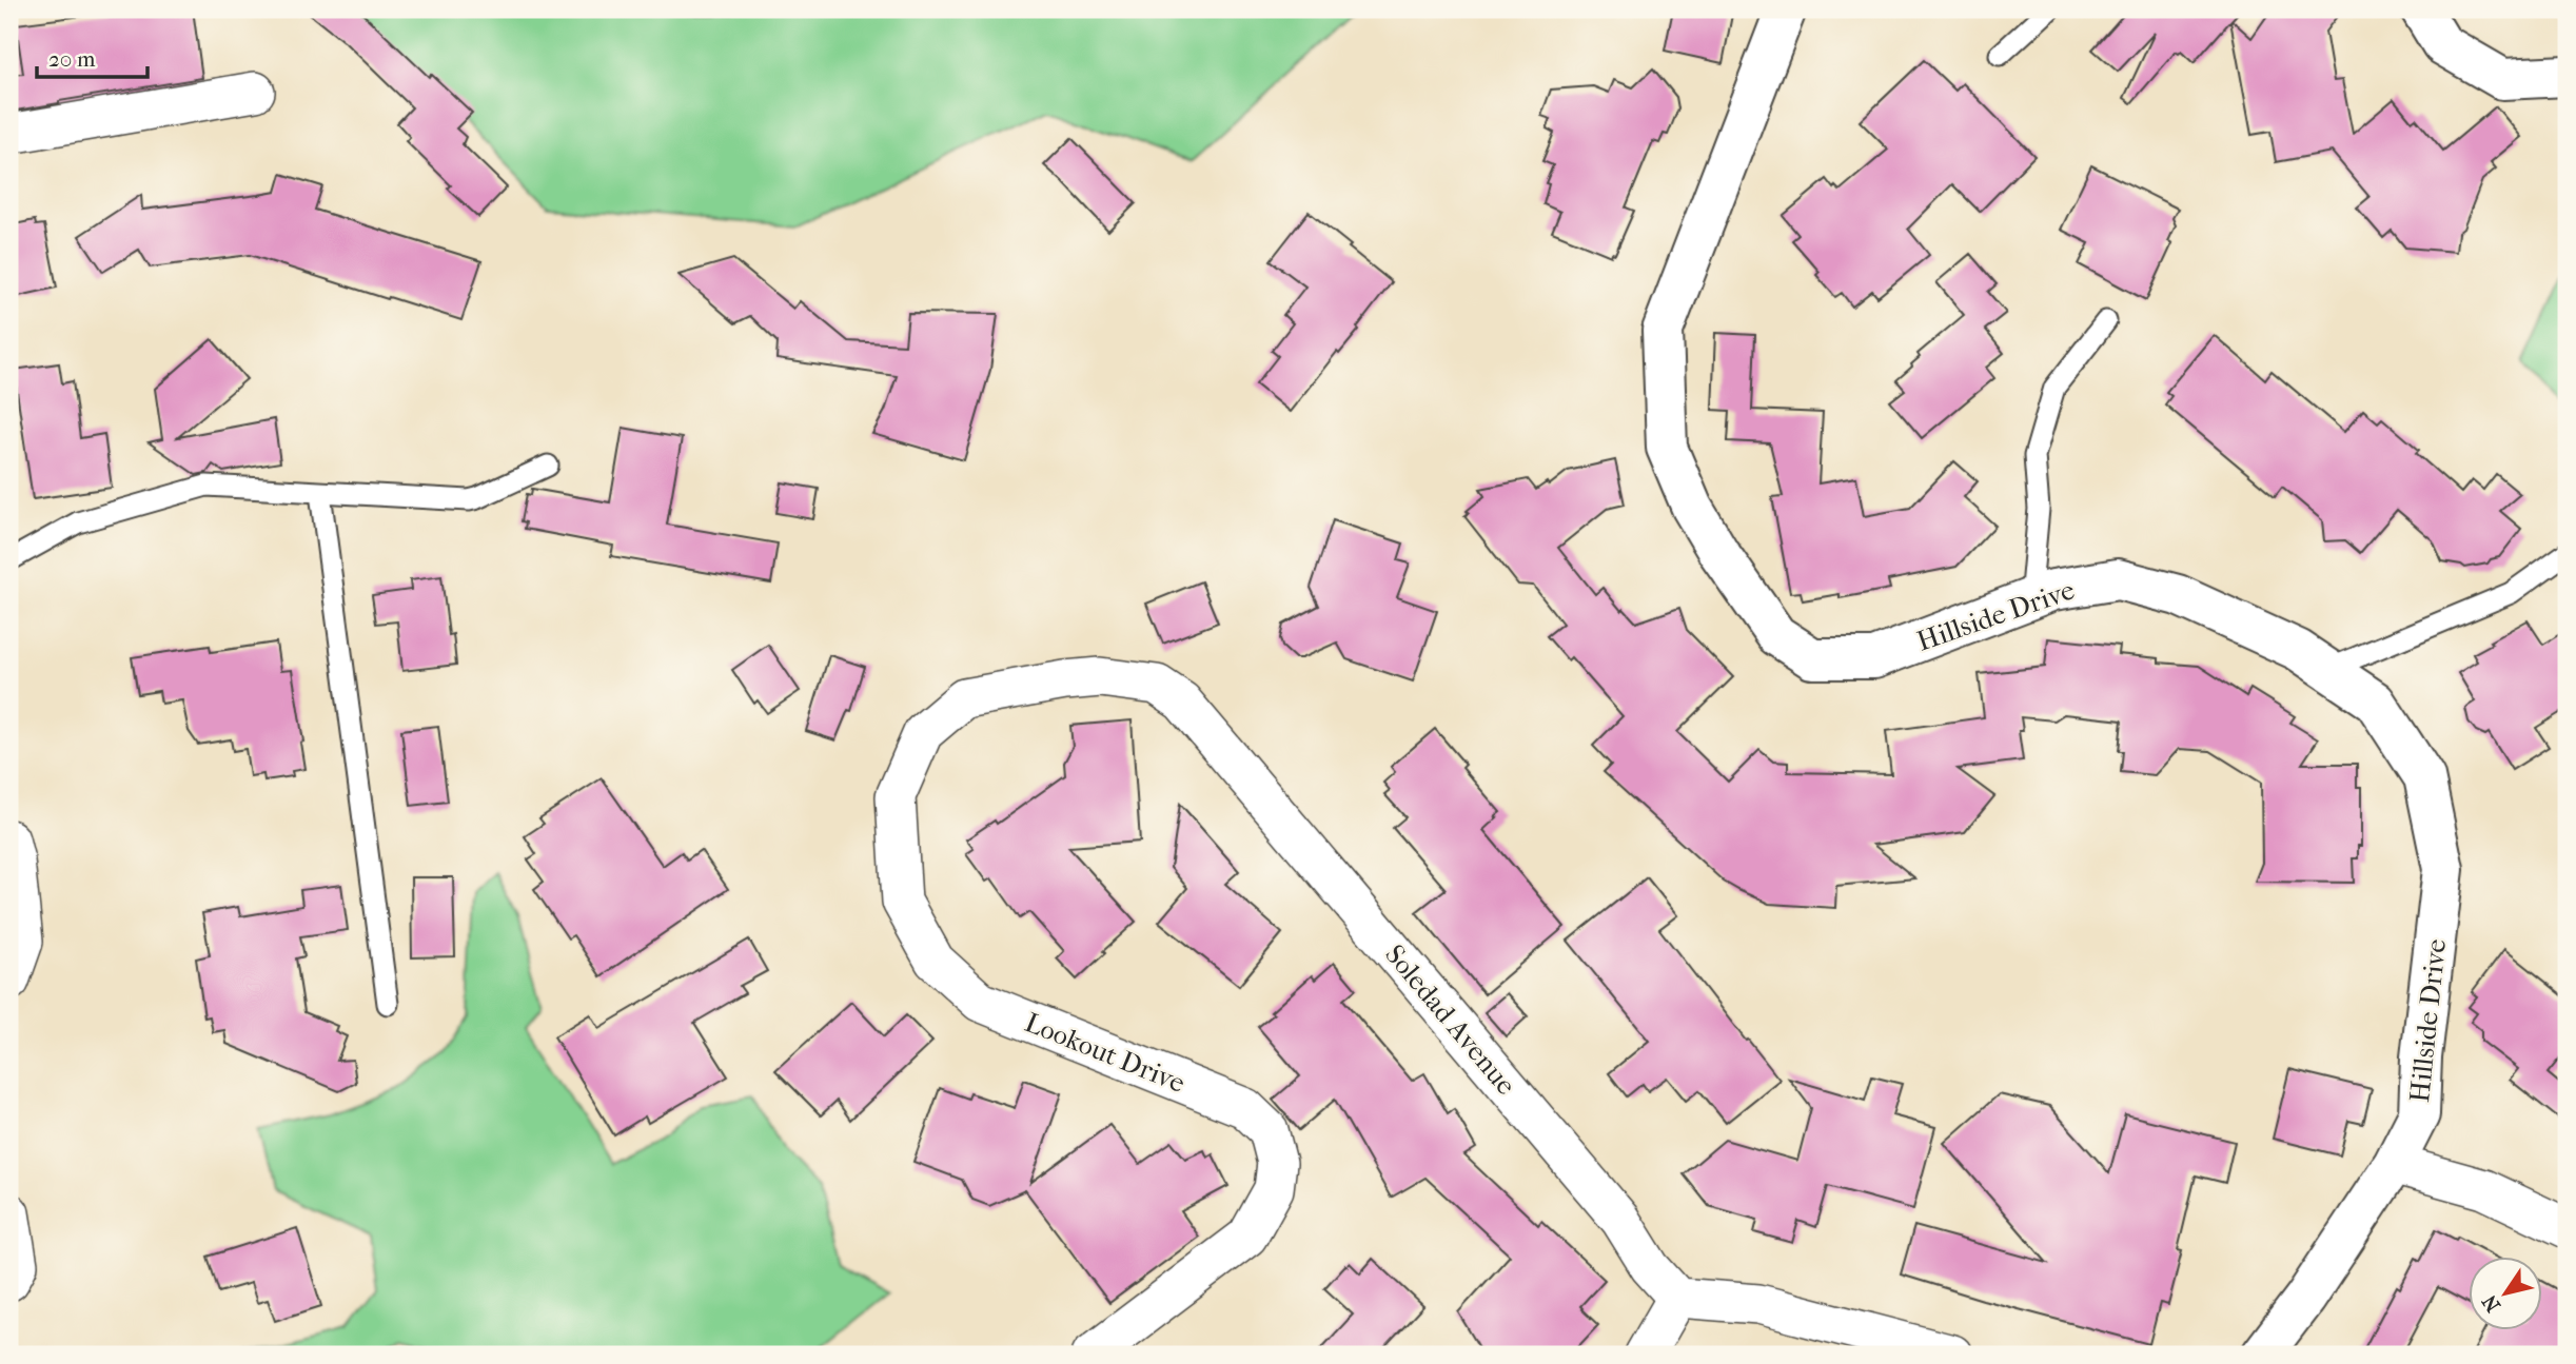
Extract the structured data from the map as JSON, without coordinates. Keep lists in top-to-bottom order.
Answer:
{
  "streets": {
    "street": ["Hillside Drive", "Soledad Avenue", "Lookout Drive"]
  },
  "crossings": [
    ["Soledad Avenue", "Lookout Drive"]
  ],
  "scale_bar": "20 m",
  "north": "bottom left"
}
